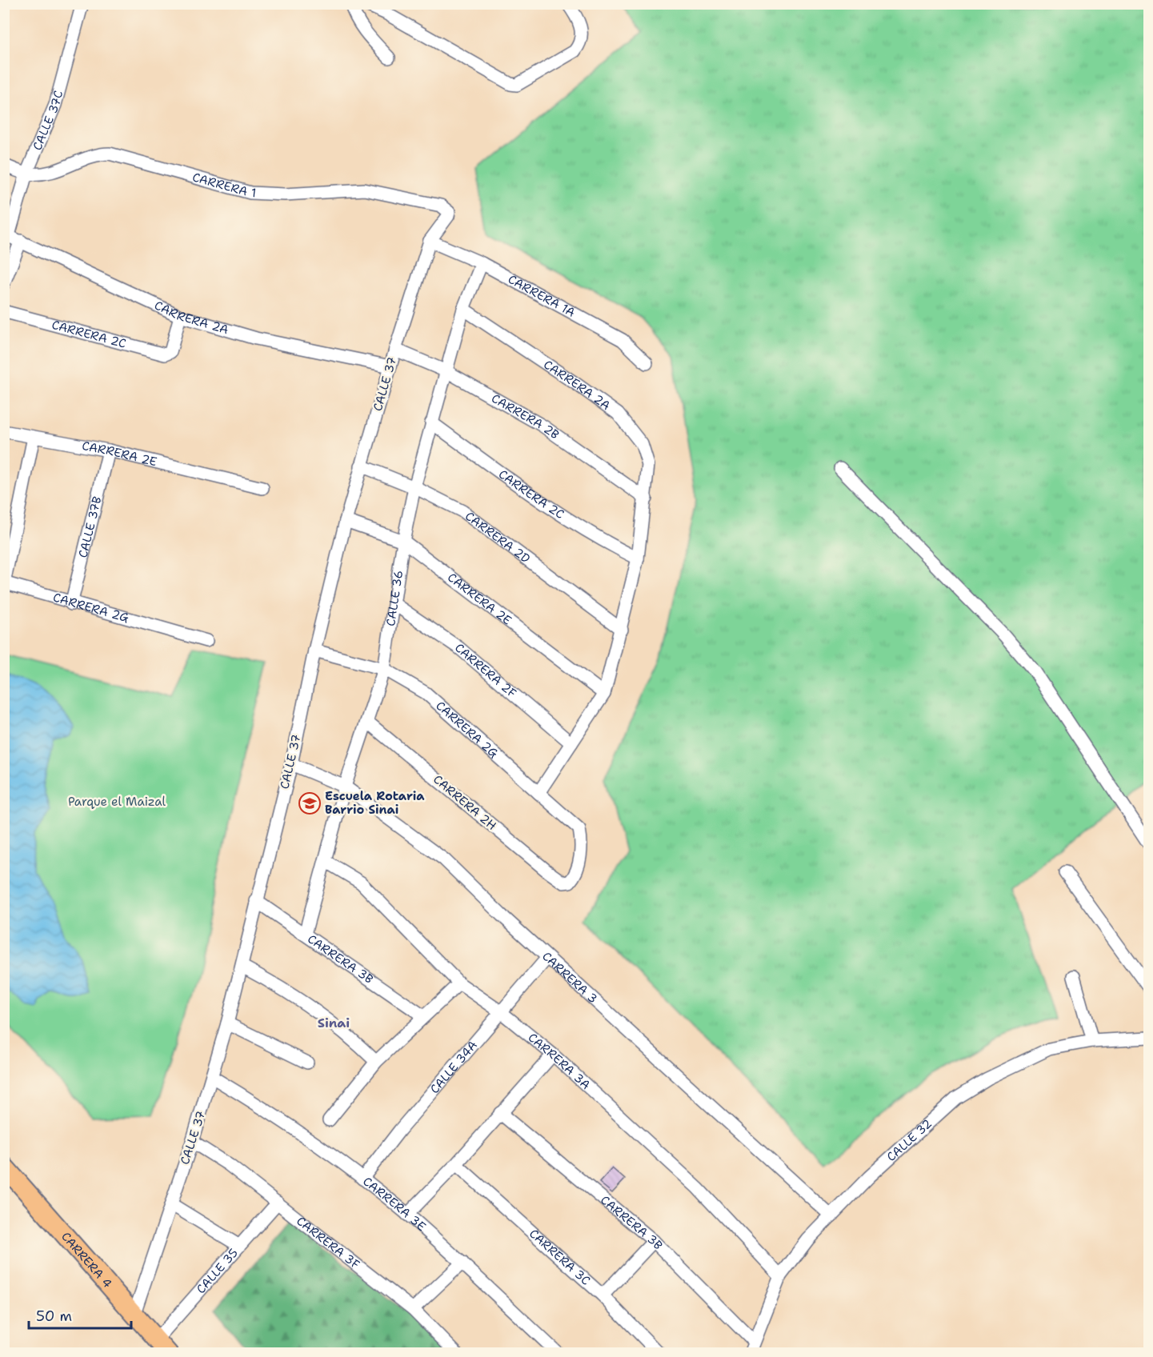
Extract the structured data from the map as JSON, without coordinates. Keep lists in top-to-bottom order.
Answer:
{
  "streets": {
    "main road": ["CARRERA 4"],
    "street": [
      "CALLE 37C",
      "CARRERA 1",
      "CARRERA 1A",
      "CARRERA 2A",
      "CARRERA 2C",
      "CALLE 37",
      "CARRERA 2B",
      "CARRERA 2E",
      "CALLE 37B",
      "CARRERA 2D",
      "CALLE 36",
      "CARRERA 2G",
      "CARRERA 2F",
      "CARRERA 2H",
      "CARRERA 3B",
      "CARRERA 3",
      "CARRERA 3A",
      "CALLE 34A",
      "CALLE 32",
      "CARRERA 3E",
      "CARRERA 3F",
      "CARRERA 3C",
      "CALLE 35"
    ]
  },
  "crossings": [
    ["CALLE 37C", "CARRERA 1"],
    ["CALLE 37C", "CARRERA 2A"],
    ["CARRERA 1", "CALLE 37"],
    ["CARRERA 1A", "CALLE 37"],
    ["CARRERA 1A", "CALLE 36"],
    ["CARRERA 2A", "CARRERA 2C"],
    ["CARRERA 2A", "CALLE 37"],
    ["CARRERA 2A", "CARRERA 2B"],
    ["CARRERA 2A", "CARRERA 2E"],
    ["CARRERA 2A", "CARRERA 2D"],
    ["CARRERA 2A", "CALLE 36"],
    ["CARRERA 2A", "CARRERA 2G"],
    ["CARRERA 2A", "CARRERA 2F"],
    ["CARRERA 2C", "CALLE 36"],
    ["CALLE 37", "CARRERA 2B"],
    ["CALLE 37", "CARRERA 2E"],
    ["CALLE 37", "CARRERA 2D"],
    ["CALLE 37", "CARRERA 2G"],
    ["CALLE 37", "CARRERA 3B"],
    ["CALLE 37", "CARRERA 3"],
    ["CALLE 37", "CARRERA 3E"],
    ["CALLE 37", "CARRERA 3F"],
    ["CALLE 37", "CARRERA 4"],
    ["CARRERA 2B", "CALLE 36"],
    ["CARRERA 2E", "CALLE 37B"],
    ["CARRERA 2E", "CALLE 36"],
    ["CALLE 37B", "CARRERA 2G"],
    ["CARRERA 2D", "CALLE 36"],
    ["CALLE 36", "CARRERA 2G"],
    ["CALLE 36", "CARRERA 2F"],
    ["CALLE 36", "CARRERA 2H"],
    ["CALLE 36", "CARRERA 3B"],
    ["CALLE 36", "CARRERA 3"],
    ["CALLE 36", "CARRERA 3A"],
    ["CARRERA 2G", "CARRERA 2H"],
    ["CARRERA 3B", "CALLE 32"],
    ["CARRERA 3", "CALLE 34A"],
    ["CARRERA 3", "CALLE 32"],
    ["CARRERA 3A", "CALLE 34A"],
    ["CARRERA 3A", "CALLE 32"],
    ["CALLE 34A", "CARRERA 3E"],
    ["CARRERA 3F", "CALLE 35"],
    ["CARRERA 4", "CALLE 35"]
  ],
  "districts": ["Sinai"],
  "parks": ["Parque el Maizal"],
  "places": {
    "school or university": ["Escuela Rotaria Barrio Sinai"]
  },
  "scale_bar": "50 m"
}
